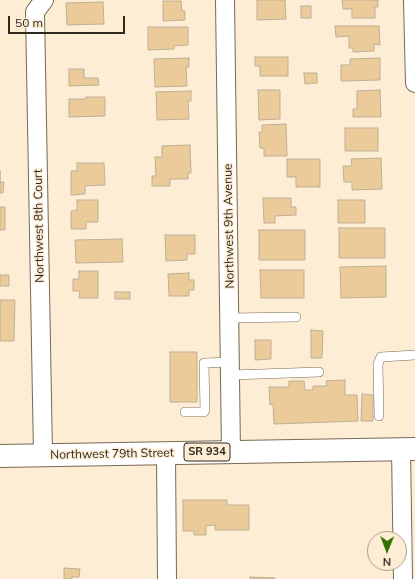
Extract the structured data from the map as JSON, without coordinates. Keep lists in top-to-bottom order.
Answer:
{
  "streets": {
    "main road": ["SR 934", "Northwest 79th Street"],
    "street": ["Northwest 8th Court", "Northwest 9th Avenue"]
  },
  "crossings": [
    ["Northwest 8th Court", "Northwest 79th Street"],
    ["Northwest 9th Avenue", "Northwest 79th Street"]
  ],
  "scale_bar": "50 m",
  "north": "bottom"
}
